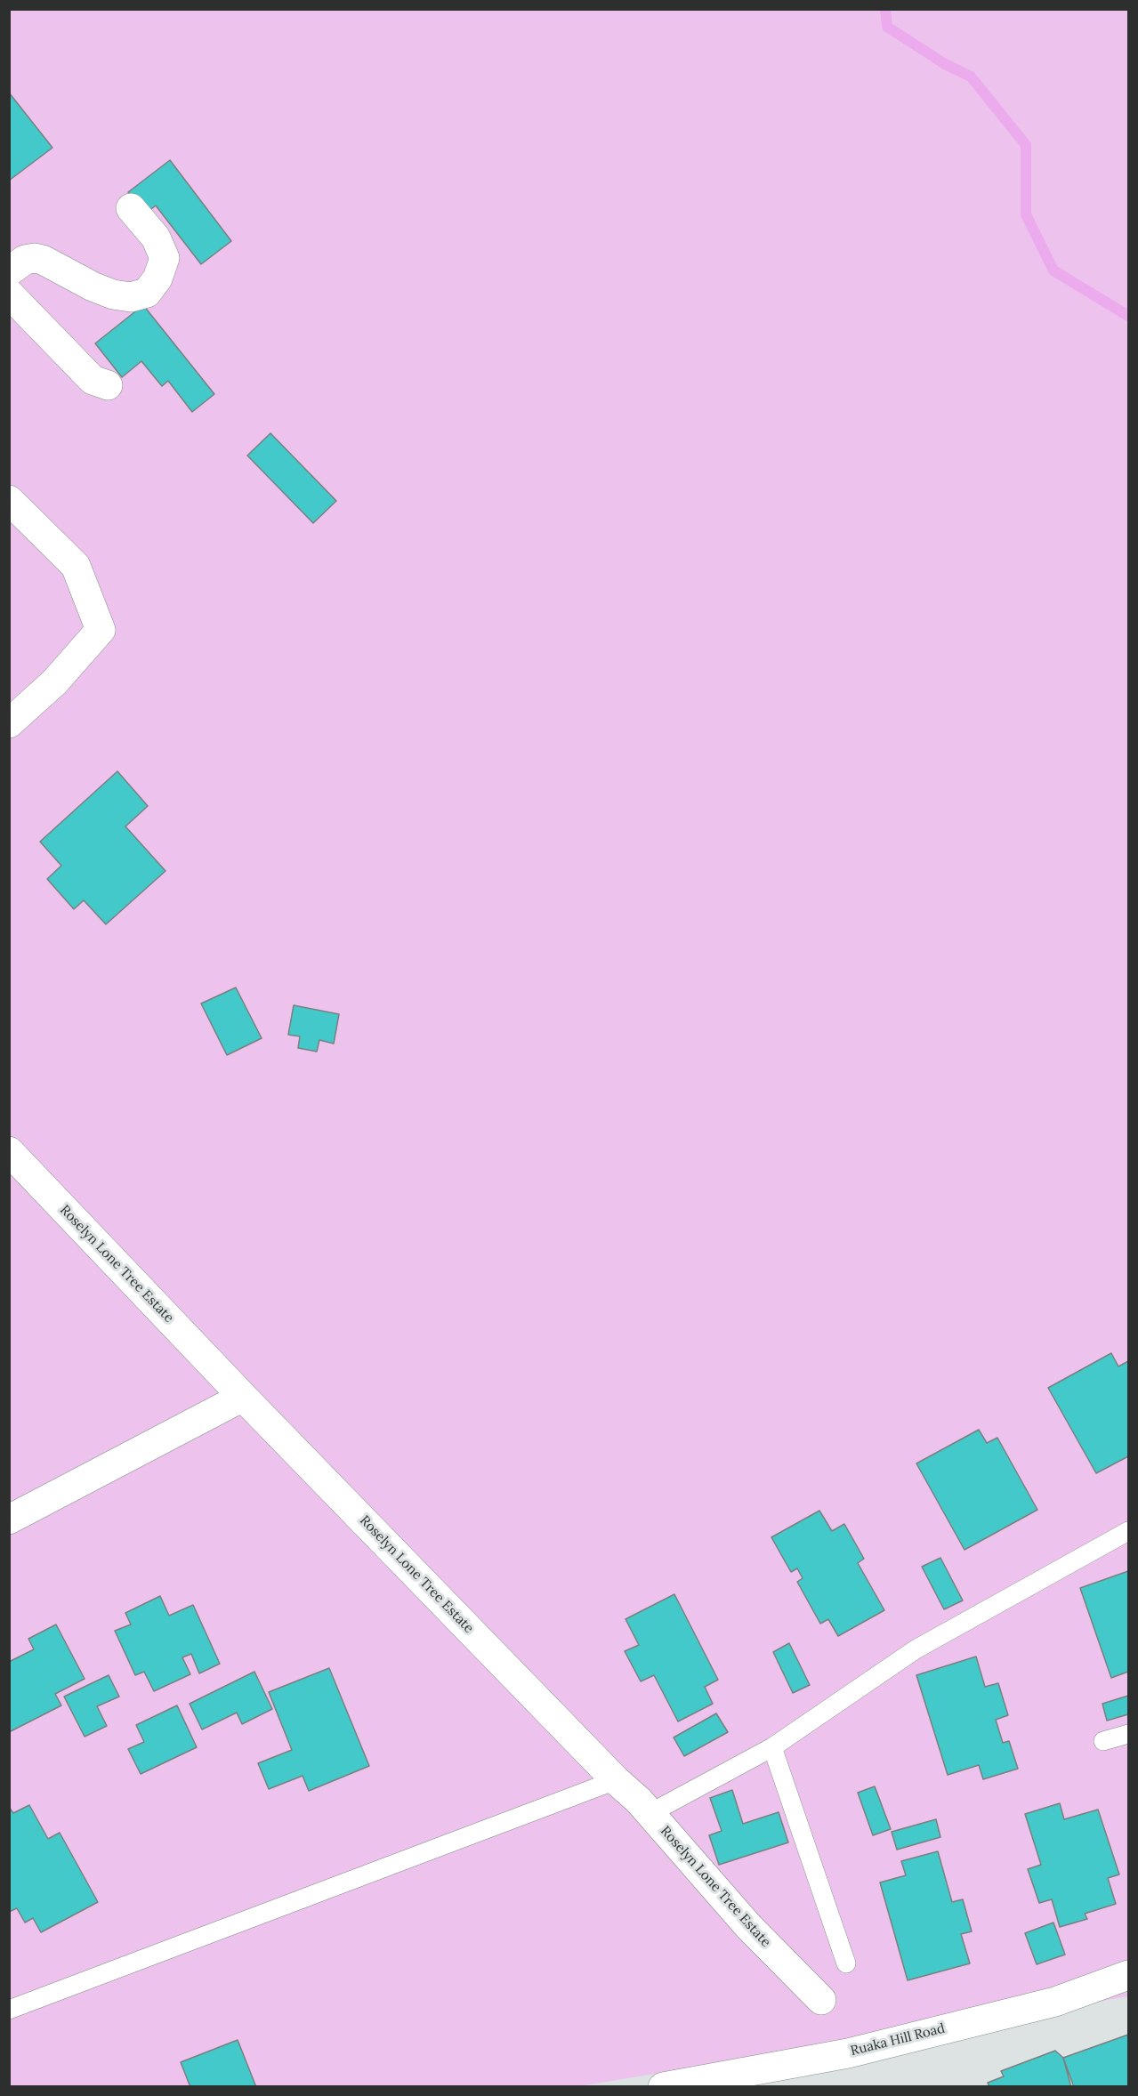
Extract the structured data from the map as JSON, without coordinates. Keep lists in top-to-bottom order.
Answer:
{
  "streets": {
    "street": ["Roselyn Lone Tree Estate", "Ruaka Hill Road"]
  }
}
